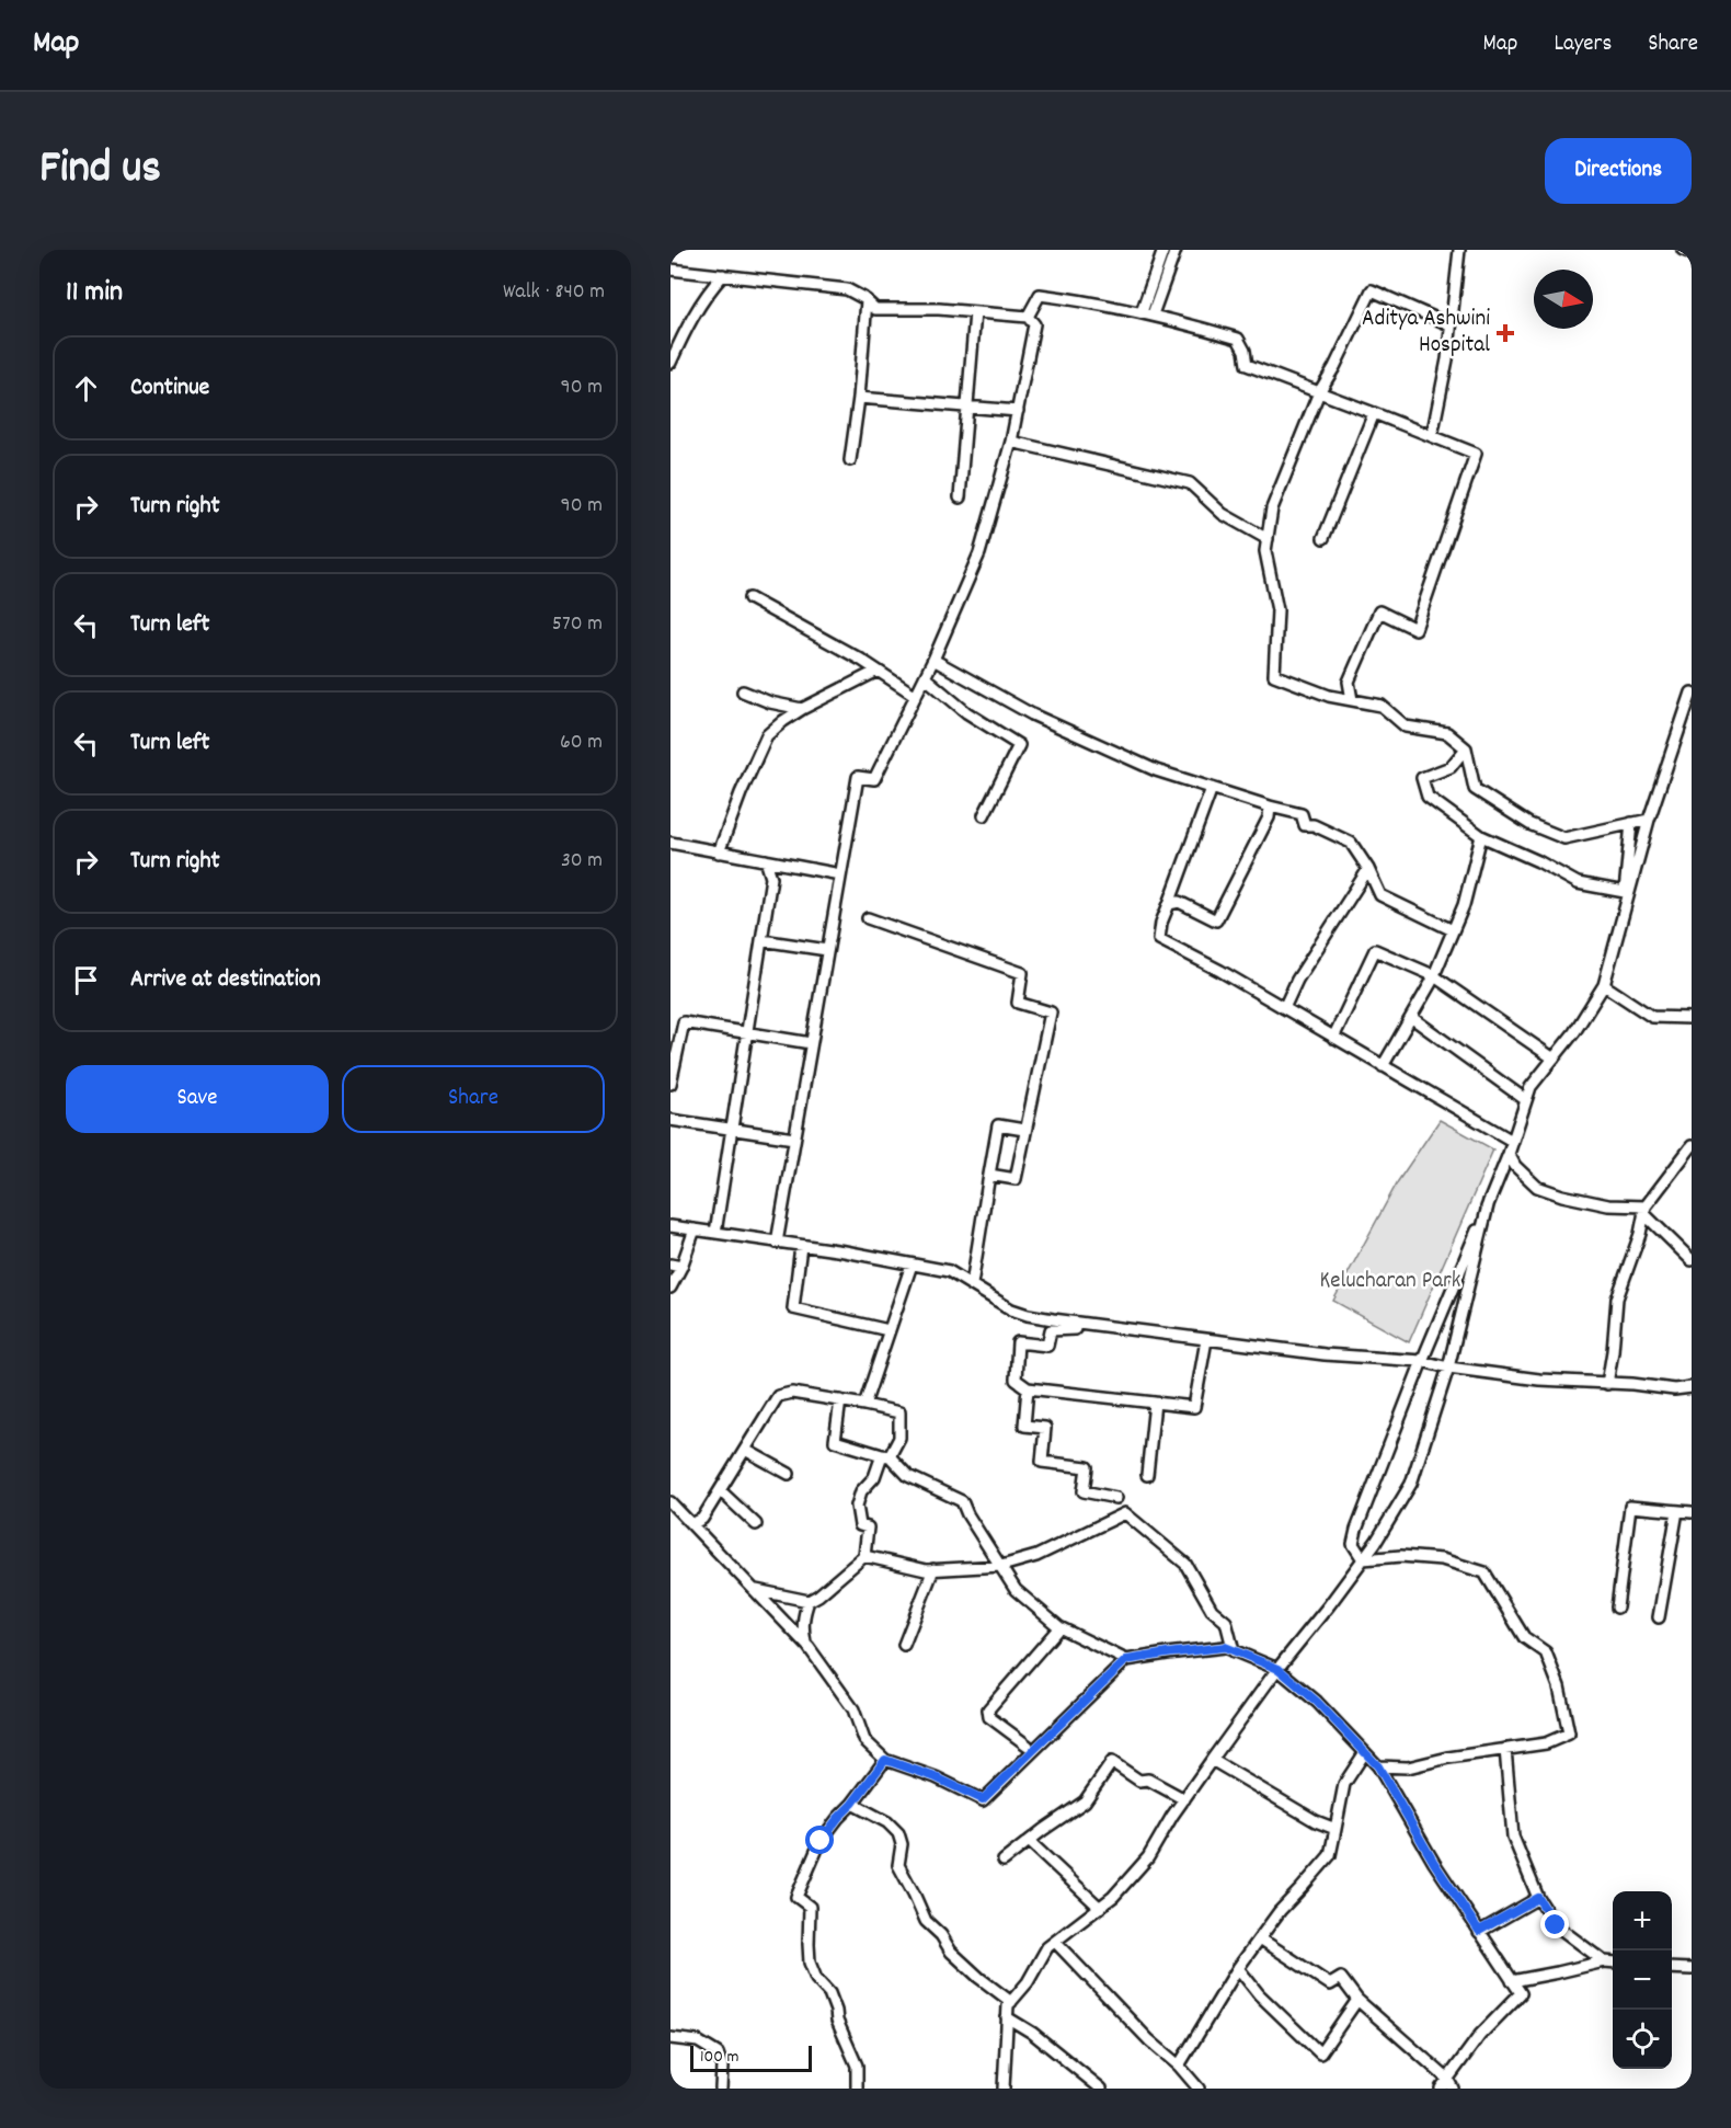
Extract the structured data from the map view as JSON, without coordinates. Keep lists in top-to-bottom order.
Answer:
{
  "parks": ["Kelucharan Park"],
  "places": {
    "health": ["Aditya Ashwini Hospital"]
  },
  "scale_bar": "100 m",
  "north": "right",
  "page": {
    "header": "Map",
    "nav": ["Map", "Layers", "Share"],
    "title": "Find us",
    "buttons": [
      "Directions",
      ["Save", "Share"]
    ],
    "heading": ["11 min", "Walk · 840 m"],
    "list": [
      ["Continue", "90 m"],
      ["Turn right", "90 m"],
      ["Turn left", "570 m"],
      ["Turn left", "60 m"],
      ["Turn right", "30 m"],
      "Arrive at destination"
    ],
    "map_buttons": ["+", "−"],
    "scale": "100 m"
  }
}
